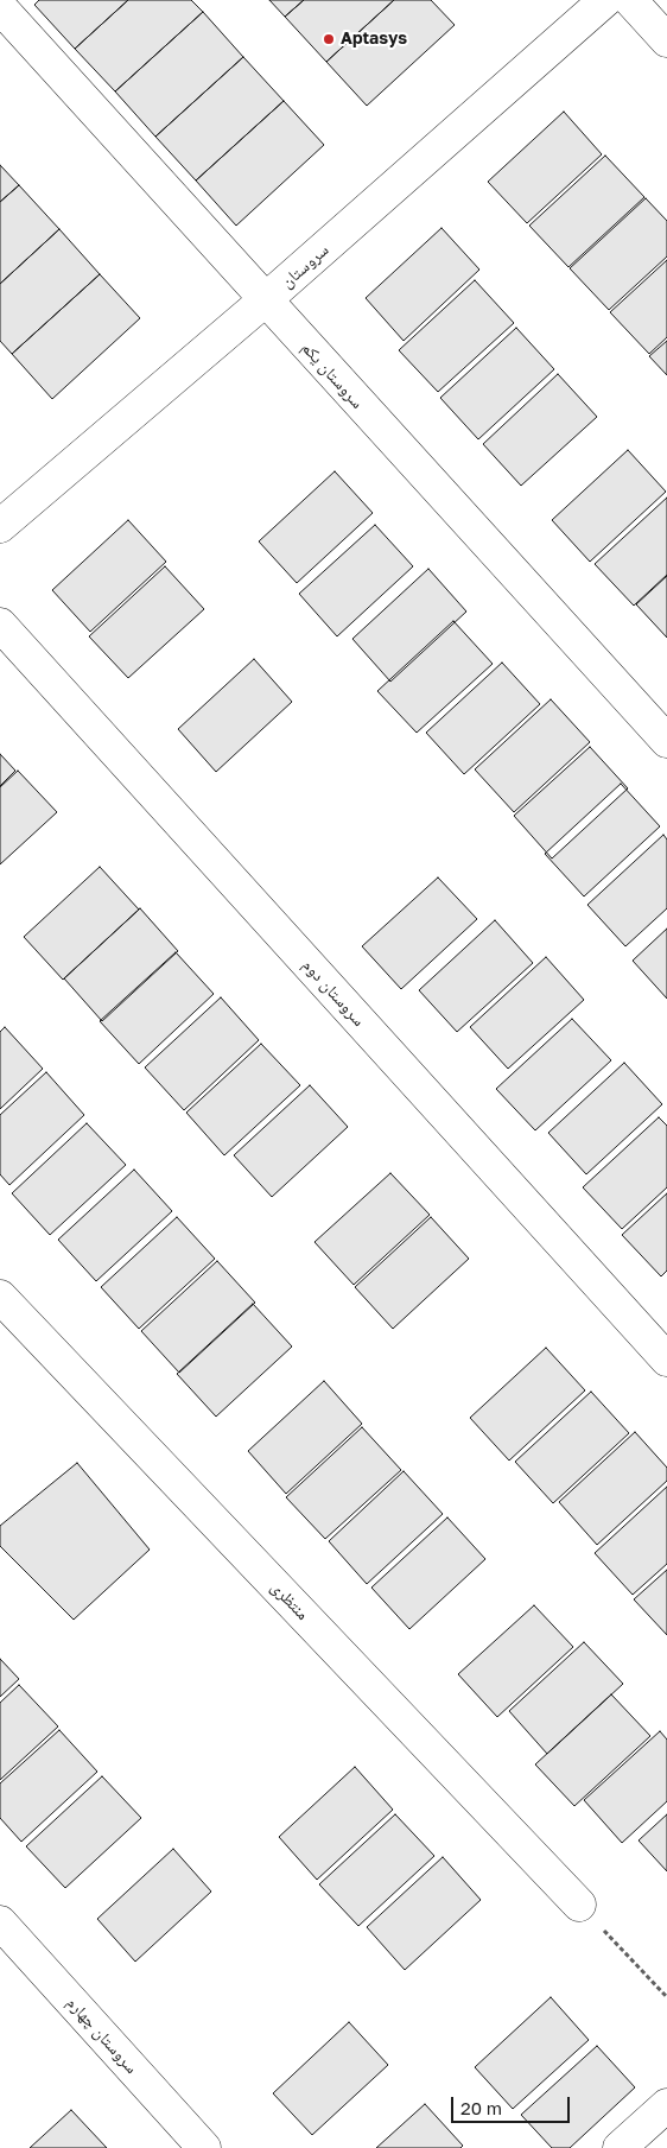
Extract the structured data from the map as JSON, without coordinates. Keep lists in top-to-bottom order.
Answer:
{
  "streets": {
    "street": [
      "سروستان",
      "سروستان یکم",
      "سروستان دوم",
      "منتظری",
      "سروستان چهارم"
    ]
  },
  "crossings": [
    ["سروستان", "سروستان یکم"]
  ],
  "places": ["Aptasys"],
  "scale_bar": "20 m"
}
